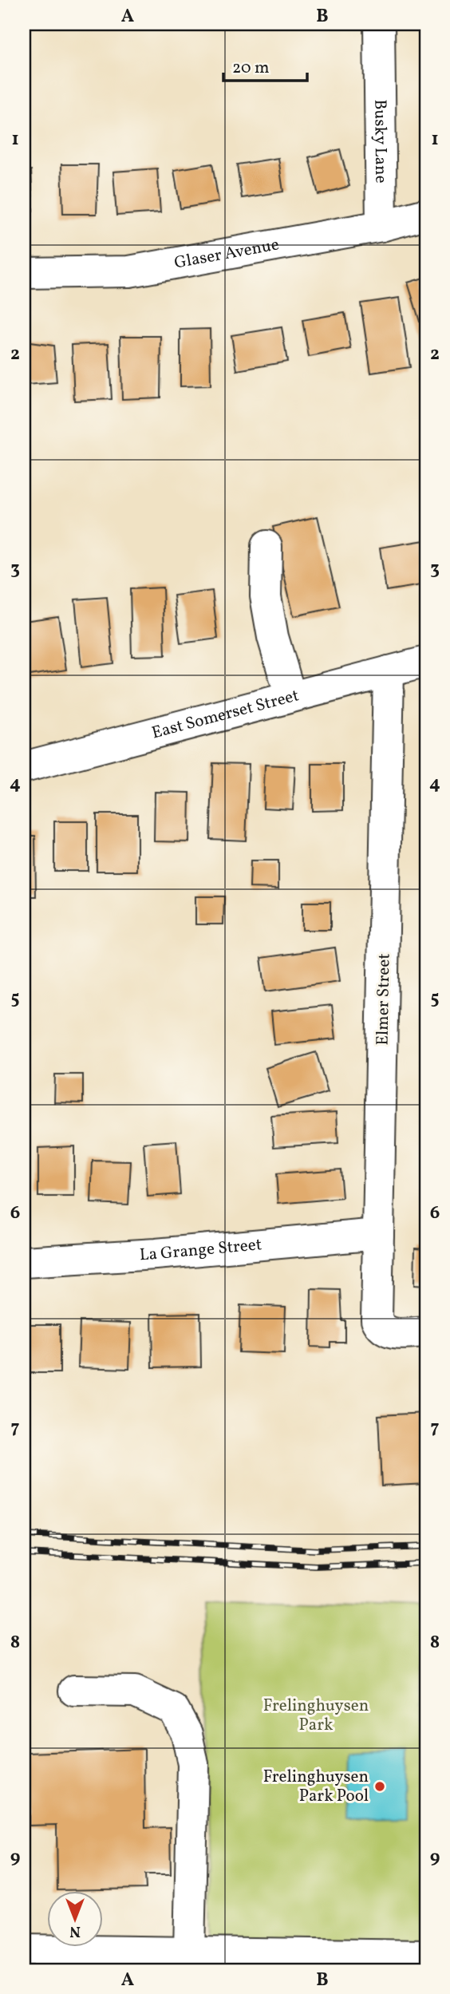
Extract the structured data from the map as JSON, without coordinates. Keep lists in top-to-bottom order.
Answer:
{
  "streets": {
    "street": [
      "Busky Lane",
      "Glaser Avenue",
      "East Somerset Street",
      "Elmer Street",
      "La Grange Street"
    ]
  },
  "crossings": [
    ["Busky Lane", "Glaser Avenue"],
    ["East Somerset Street", "Elmer Street"],
    ["Elmer Street", "La Grange Street"]
  ],
  "parks": ["Frelinghuysen Park"],
  "places": ["Frelinghuysen Park Pool"],
  "scale_bar": "20 m",
  "north": "bottom",
  "grid": {
    "columns": ["A", "B"],
    "rows": [
      "1",
      "2",
      "3",
      "4",
      "5",
      "6",
      "7",
      "8",
      "9"
    ]
  }
}
